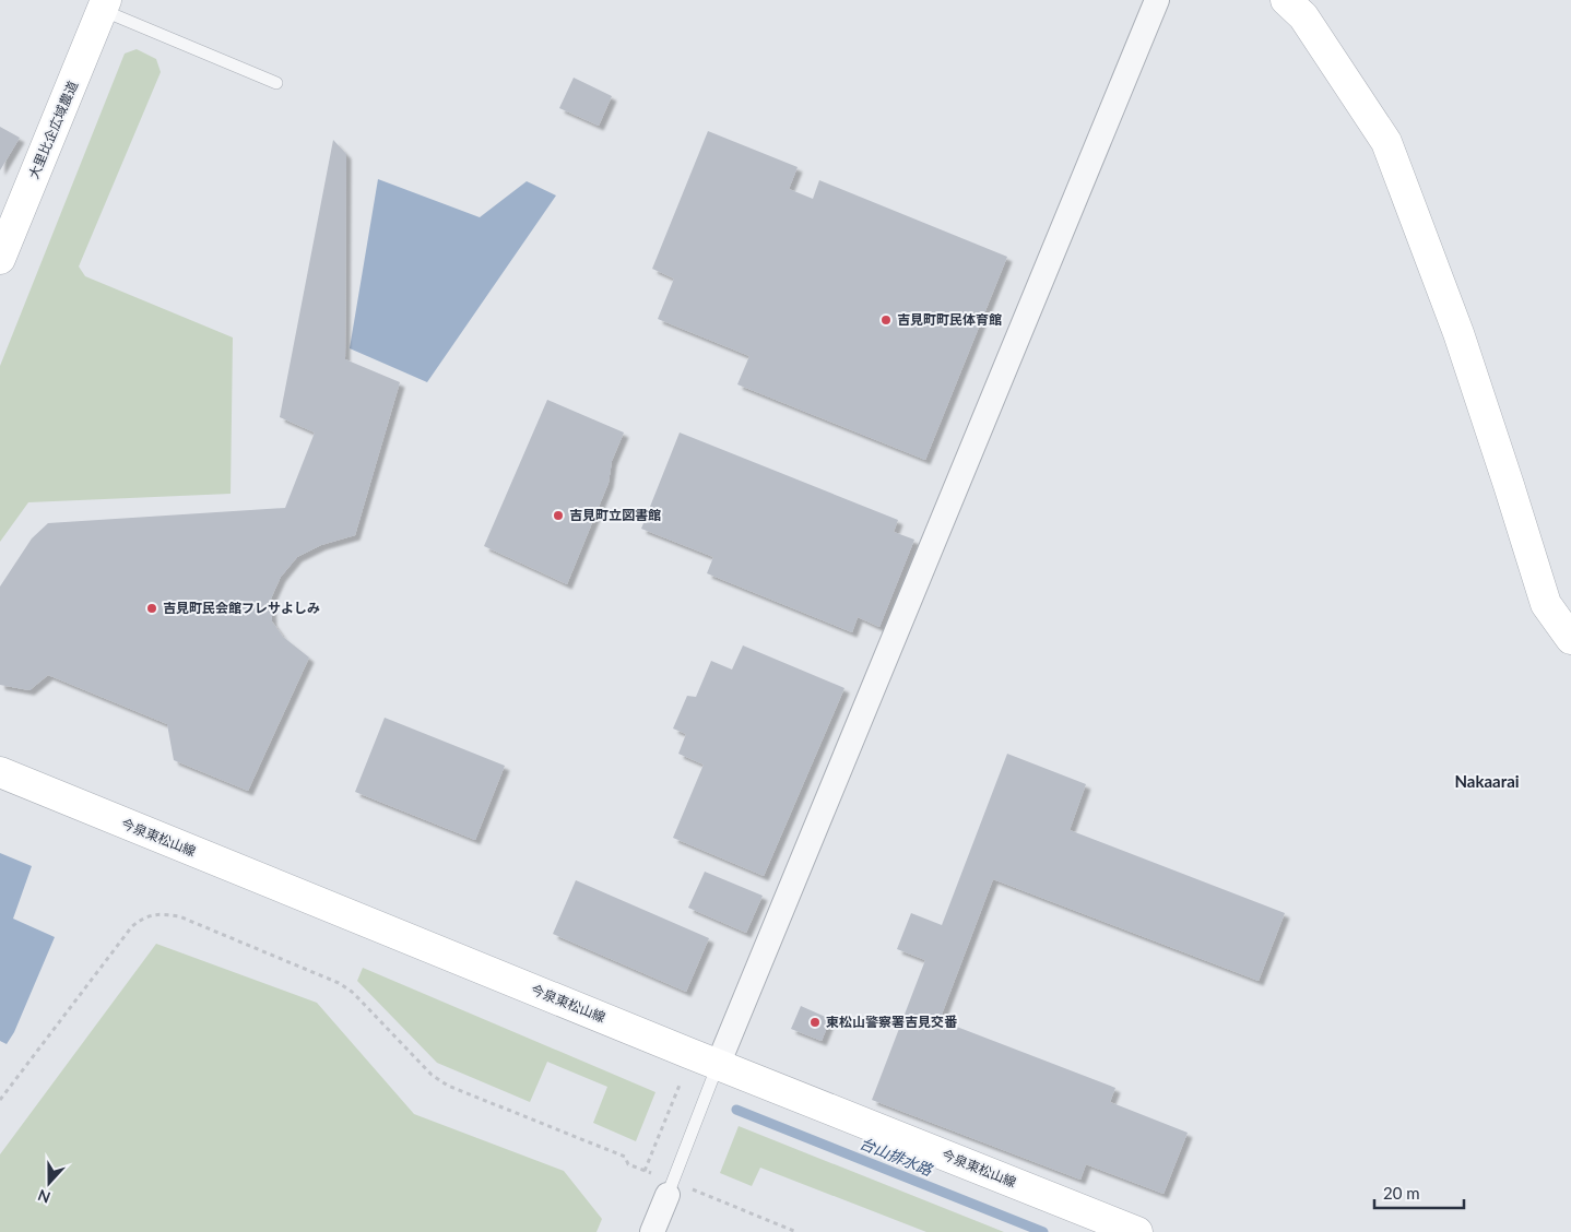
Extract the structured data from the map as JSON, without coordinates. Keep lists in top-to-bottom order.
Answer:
{
  "streets": {
    "main road": ["大里比企広域農道", "今泉東松山線"]
  },
  "districts": ["Nakaarai"],
  "water": ["台山排水路"],
  "places": [
    "吉見町町民体育館",
    "吉見町立図書館",
    "吉見町民会館フレサよしみ",
    "東松山警察署吉見交番"
  ],
  "scale_bar": "20 m",
  "north": "bottom"
}
